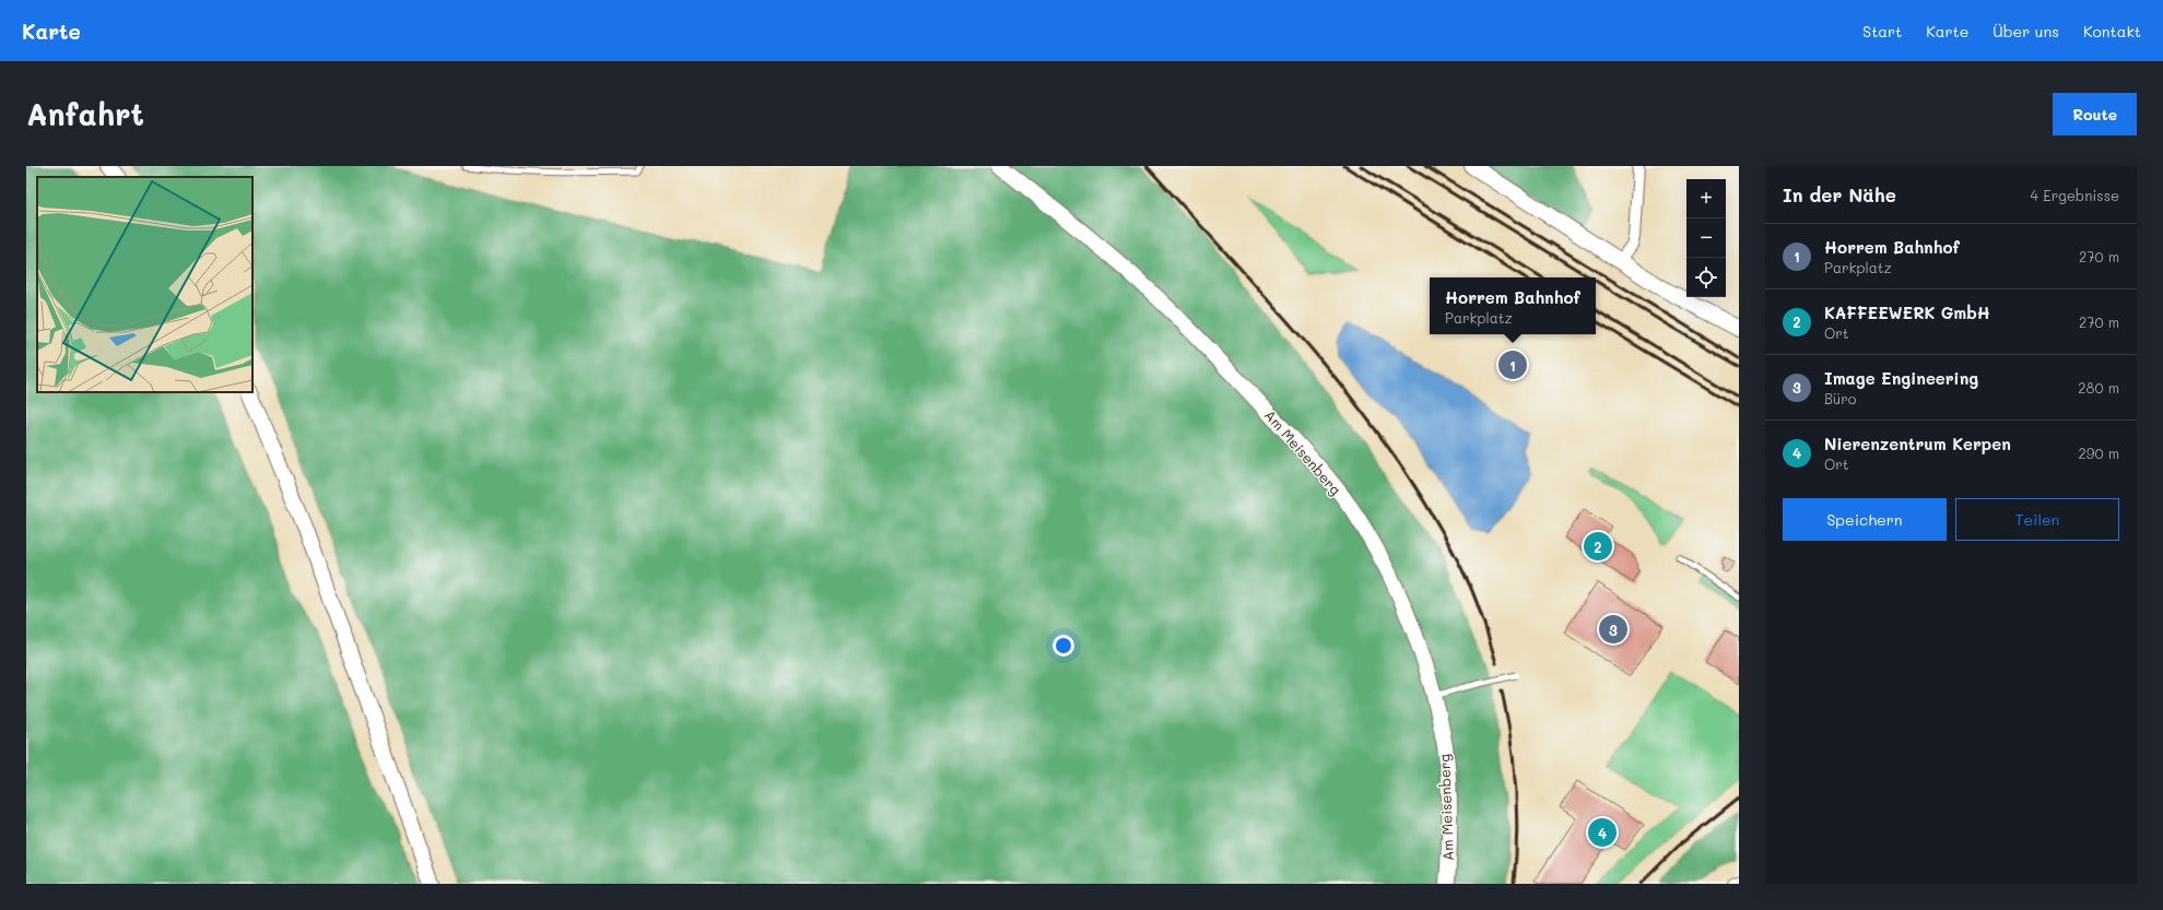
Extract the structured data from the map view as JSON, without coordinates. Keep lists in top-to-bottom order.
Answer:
{
  "streets": {
    "street": ["Am Meisenberg"]
  },
  "page": {
    "header": "Karte",
    "nav": [
      "Start",
      "Karte",
      "Über uns",
      "Kontakt"
    ],
    "buttons": [
      "Route",
      ["Speichern", "Teilen"]
    ],
    "title": "Anfahrt",
    "heading": ["In der Nähe", "4 Ergebnisse"],
    "map_buttons": ["+", "−"],
    "list": [
      {
        "mark": "1",
        "name": "Horrem Bahnhof",
        "note": "Parkplatz",
        "value": "270 m"
      },
      {
        "mark": "2",
        "name": "KAFFEEWERK GmbH",
        "note": "Ort",
        "value": "270 m"
      },
      {
        "mark": "3",
        "name": "Image Engineering",
        "note": "Büro",
        "value": "280 m"
      },
      {
        "mark": "4",
        "name": "Nierenzentrum Kerpen",
        "note": "Ort",
        "value": "290 m"
      }
    ],
    "popup": ["Horrem Bahnhof", "Parkplatz"],
    "pins": [
      "1",
      "2",
      "3",
      "4"
    ]
  }
}
